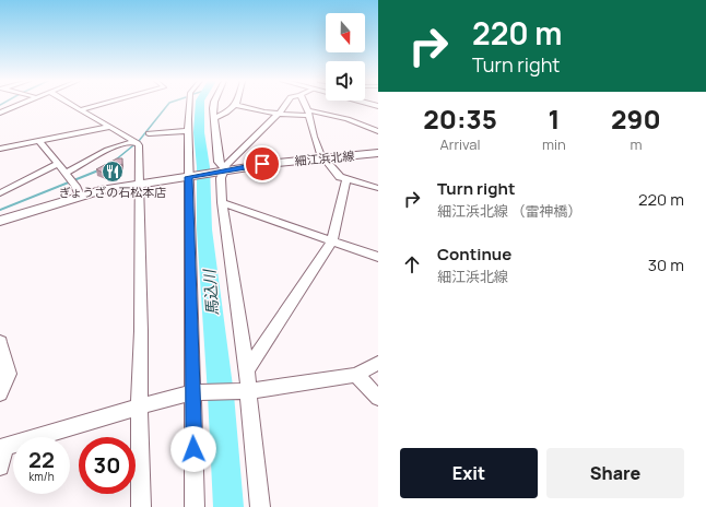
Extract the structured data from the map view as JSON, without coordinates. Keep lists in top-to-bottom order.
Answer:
{
  "streets": {
    "main road": ["細江浜北線"]
  },
  "water": ["馬込川"],
  "places": {
    "restaurant": ["ぎょうざの石松本店"]
  },
  "north": "bottom",
  "page": {
    "turn": ["220 m", "Turn right"],
    "eta": [
      "20:35",
      "Arrival",
      "1",
      "min",
      "290",
      "m"
    ],
    "list": [
      {
        "name": "Turn right",
        "note": "細江浜北線 （雷神橋）",
        "value": "220 m"
      },
      {
        "name": "Continue",
        "note": "細江浜北線",
        "value": "30 m"
      }
    ],
    "speed": "22 km/h",
    "limit": "30",
    "buttons": ["Exit", "Share"]
  }
}
